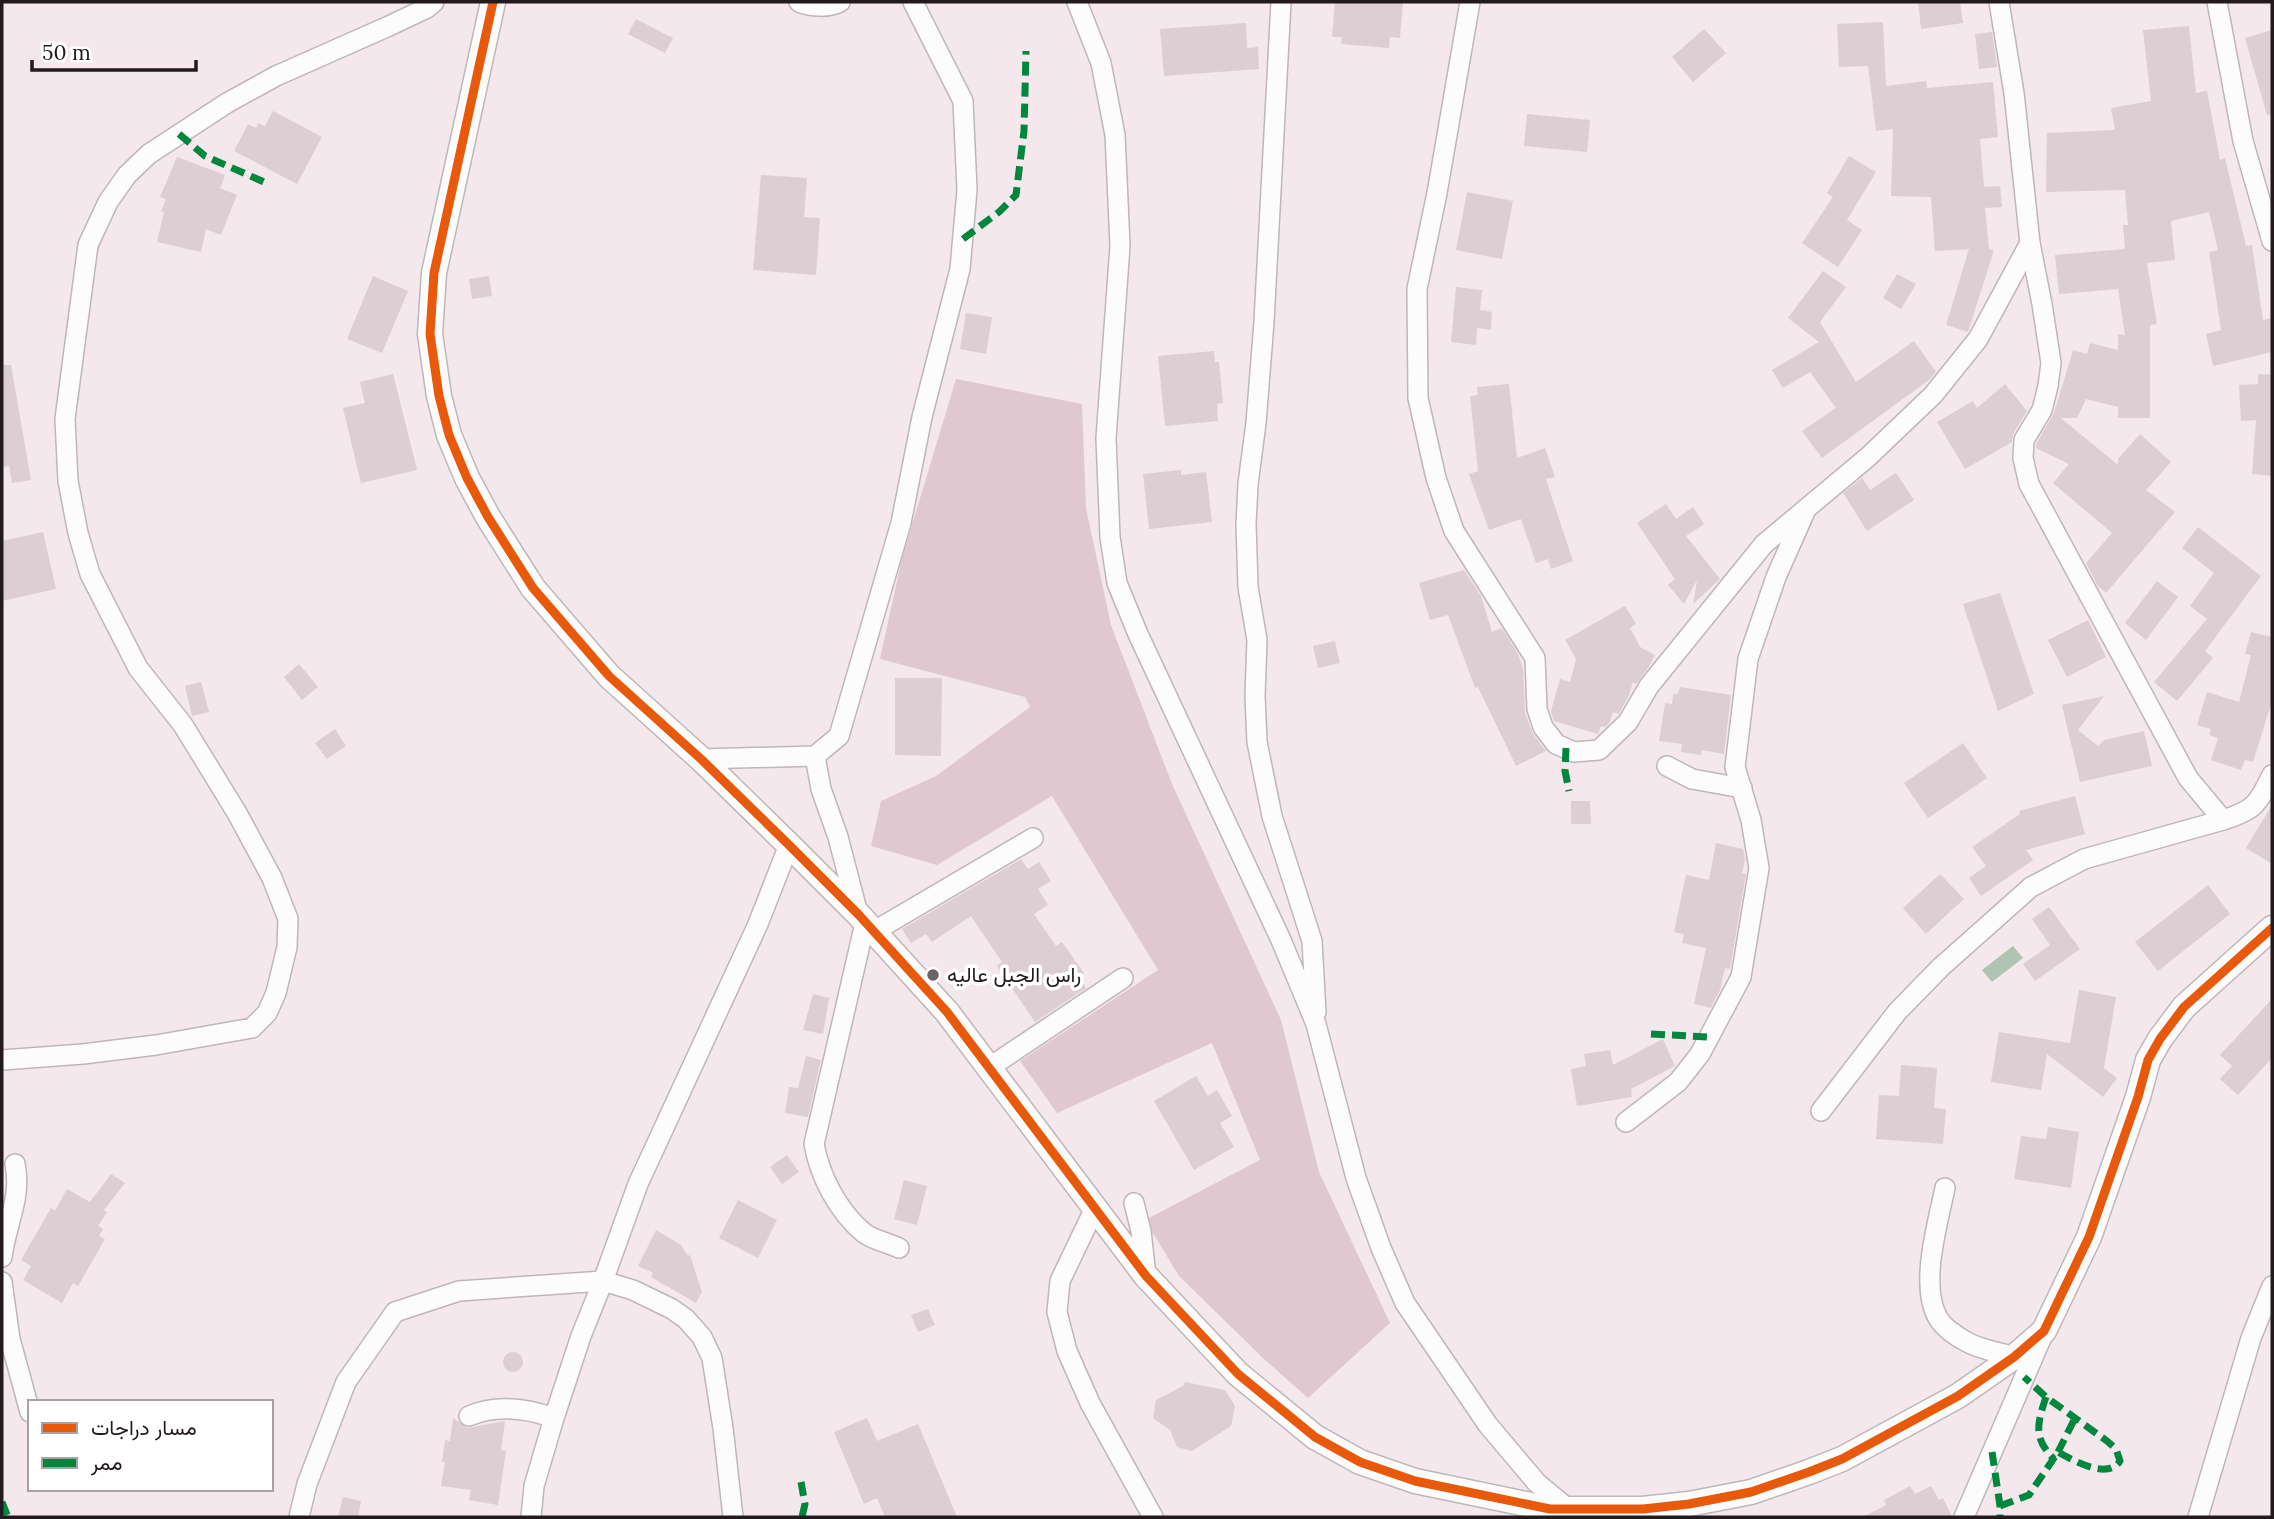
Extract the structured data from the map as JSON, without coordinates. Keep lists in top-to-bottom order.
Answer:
{
  "places": ["راس الجبل عاليه"],
  "legend": ["مسار دراجات", "ممر"],
  "scale_bar": "50 m"
}
